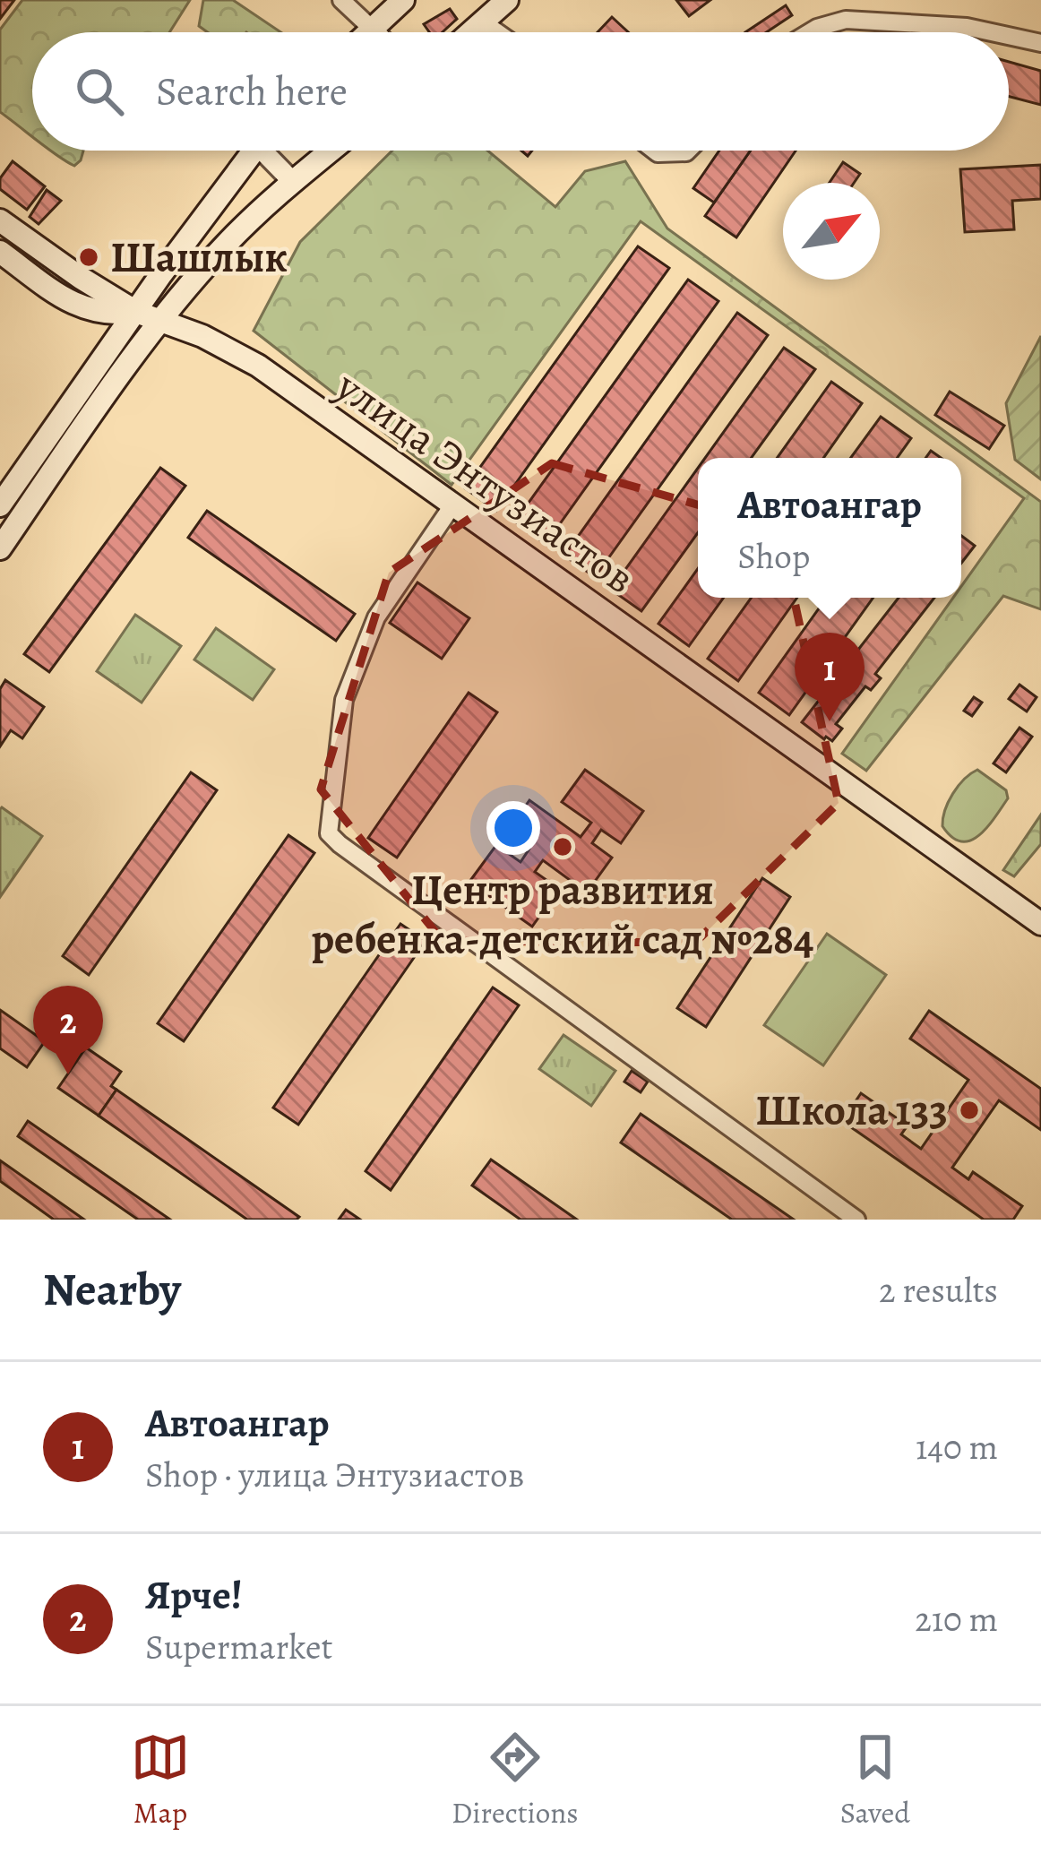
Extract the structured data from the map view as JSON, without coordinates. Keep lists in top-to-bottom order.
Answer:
{
  "streets": {
    "main road": ["улица Энтузиастов"]
  },
  "places": ["Шашлык", "Центр развития ребенка-детский сад №284", "Школа 133"],
  "north": "top right",
  "page": {
    "search": "Search here",
    "popup": ["Автоангар", "Shop"],
    "pins": ["1", "2"],
    "heading": ["Nearby", "2 results"],
    "list": [
      {
        "mark": "1",
        "name": "Автоангар",
        "note": "Shop · улица Энтузиастов",
        "value": "140 m"
      },
      {
        "mark": "2",
        "name": "Ярче!",
        "note": "Supermarket",
        "value": "210 m"
      }
    ],
    "nav": ["Map", "Directions", "Saved"]
  }
}
